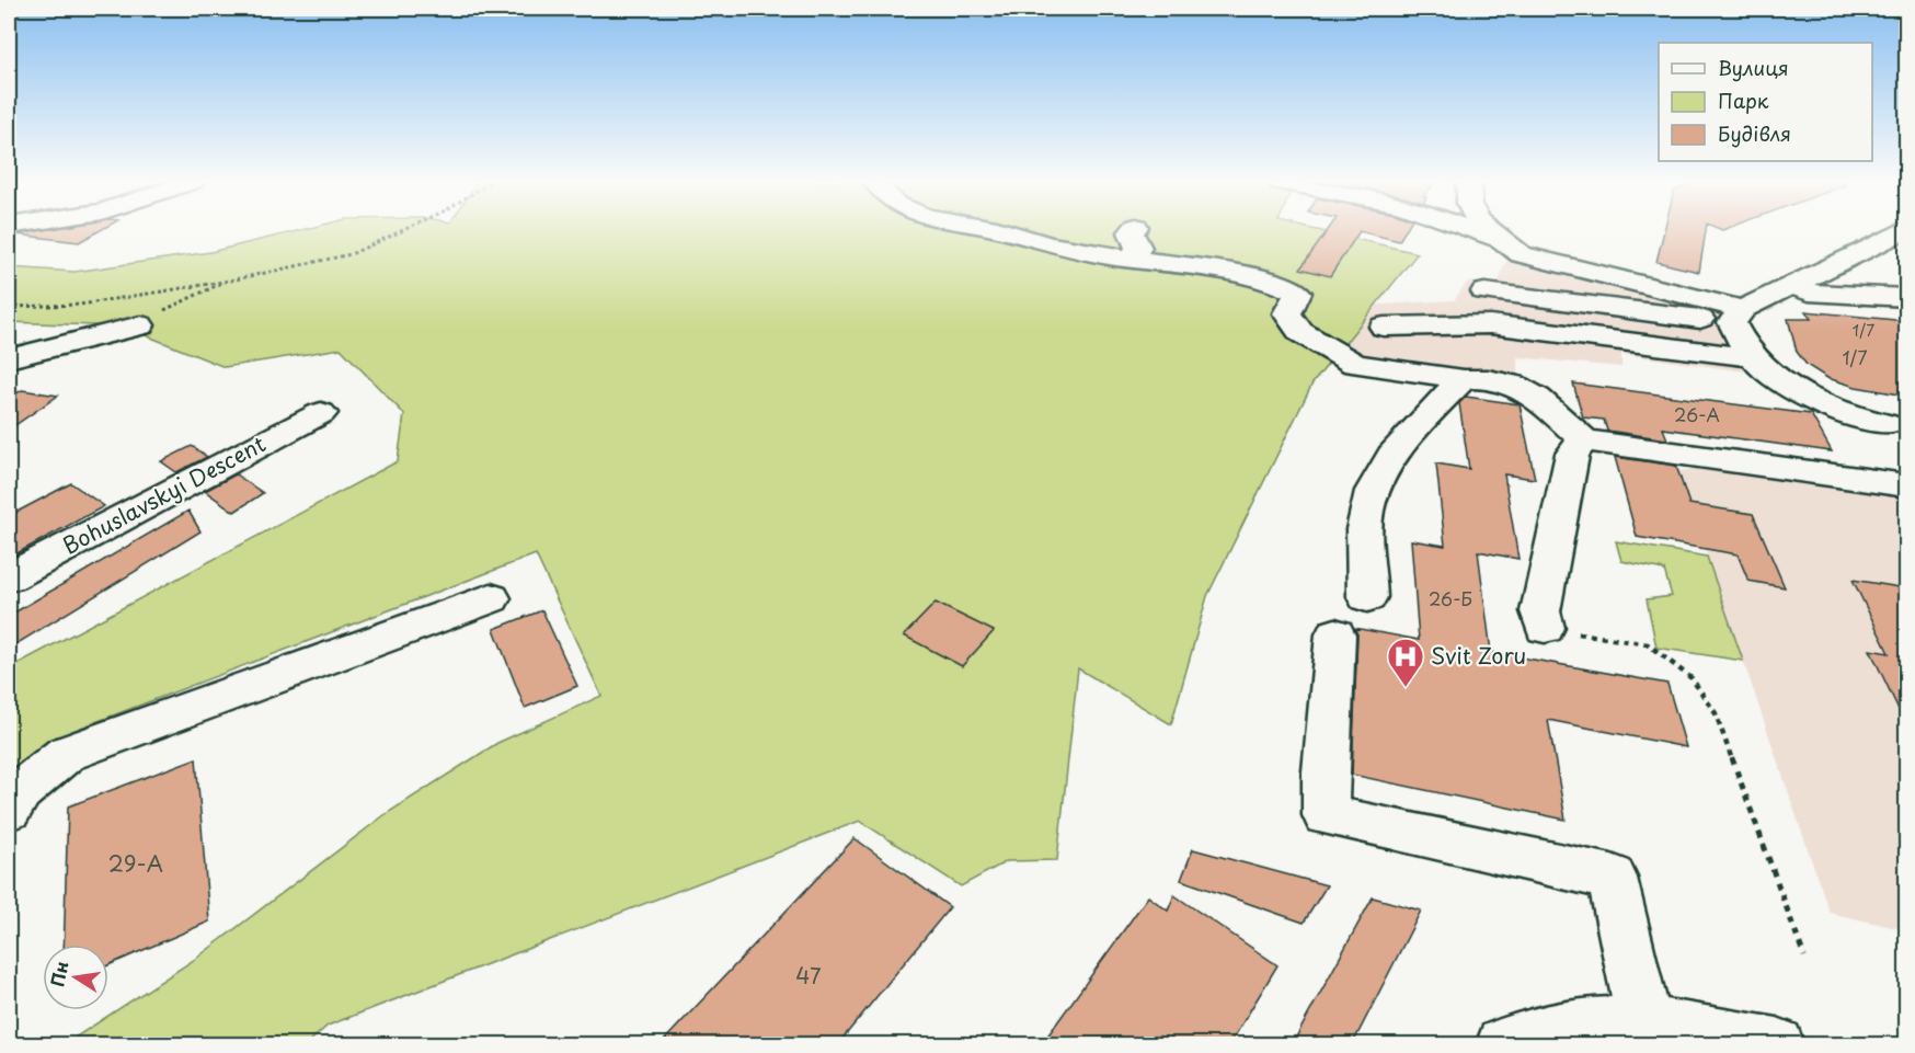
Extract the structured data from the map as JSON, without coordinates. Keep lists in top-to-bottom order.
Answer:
{
  "streets": {
    "street": ["Bohuslavskyi Descent"]
  },
  "places": {
    "hospital": ["Svit Zoru"]
  },
  "house_numbers": [
    "1/7",
    "1/7",
    "26-А",
    "26-Б",
    "29-А",
    "47"
  ],
  "legend": ["Вулиця", "Парк", "Будівля"],
  "north": "left"
}
